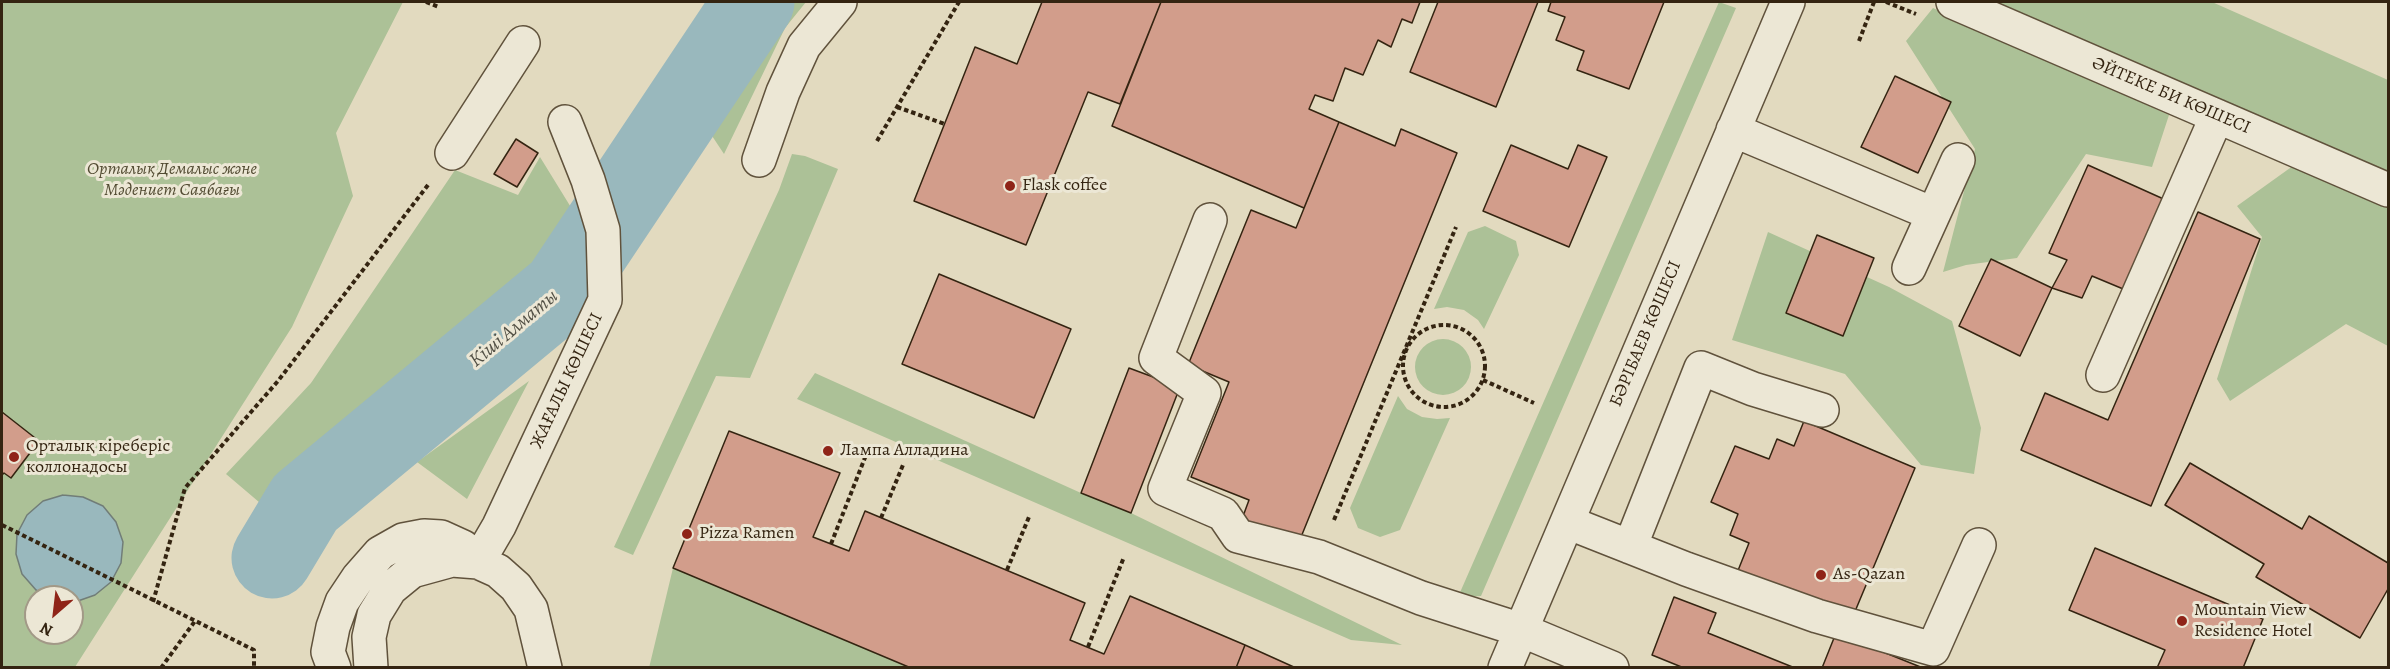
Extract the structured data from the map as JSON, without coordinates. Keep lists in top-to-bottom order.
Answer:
{
  "streets": {
    "street": ["ӘЙТЕКЕ БИ КӨШЕСІ", "БӘРІБАЕВ КӨШЕСІ", "ЖАҒАЛЫ КӨШЕСІ"]
  },
  "water": ["Кіші Алматы"],
  "parks": ["Орталық Демалыс және Мәдениет Саябағы"],
  "places": [
    "Flask coffee",
    "Лампа Алладина",
    "Орталық кіреберіс коллонадосы",
    "Pizza Ramen",
    "As-Qazan",
    "Mountain View Residence Hotel"
  ],
  "north": "bottom left"
}
